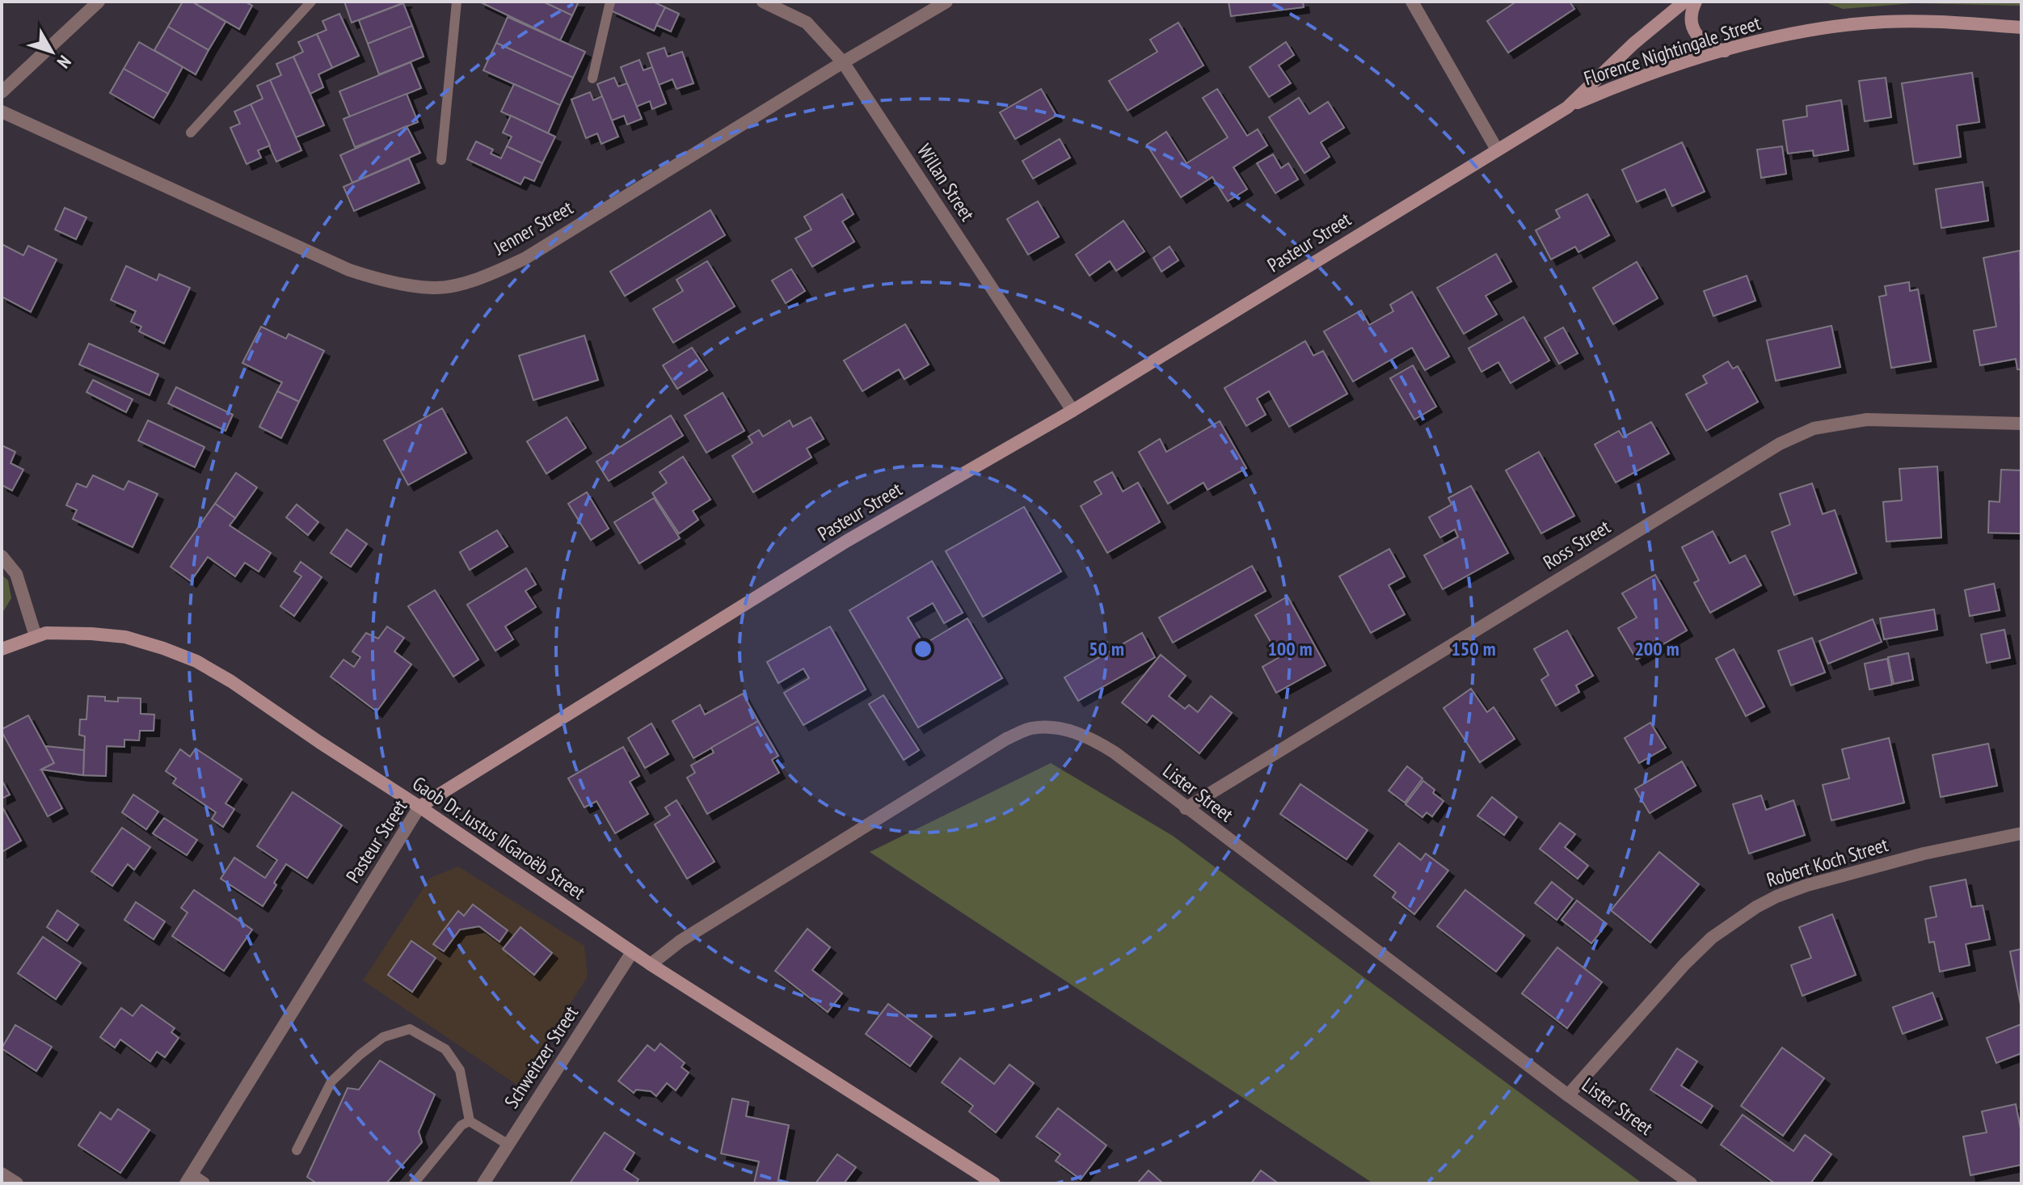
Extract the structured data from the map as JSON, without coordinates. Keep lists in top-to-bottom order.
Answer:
{
  "streets": {
    "main road": ["Florence Nightingale Street", "Pasteur Street", "Gaob Dr. Justus ǁGaroëb Street"],
    "street": [
      "Willan Street",
      "Jenner Street",
      "Ross Street",
      "Lister Street",
      "Robert Koch Street",
      "Schweitzer Street"
    ]
  },
  "crossings": [
    ["Florence Nightingale Street", "Pasteur Street"],
    ["Willan Street", "Jenner Street"],
    ["Willan Street", "Pasteur Street"],
    ["Pasteur Street", "Gaob Dr. Justus ǁGaroëb Street"],
    ["Ross Street", "Lister Street"],
    ["Lister Street", "Gaob Dr. Justus ǁGaroëb Street"],
    ["Lister Street", "Robert Koch Street"],
    ["Gaob Dr. Justus ǁGaroëb Street", "Schweitzer Street"]
  ],
  "north": "bottom right",
  "rings": [
    "50 m",
    "100 m",
    "150 m",
    "200 m"
  ]
}
